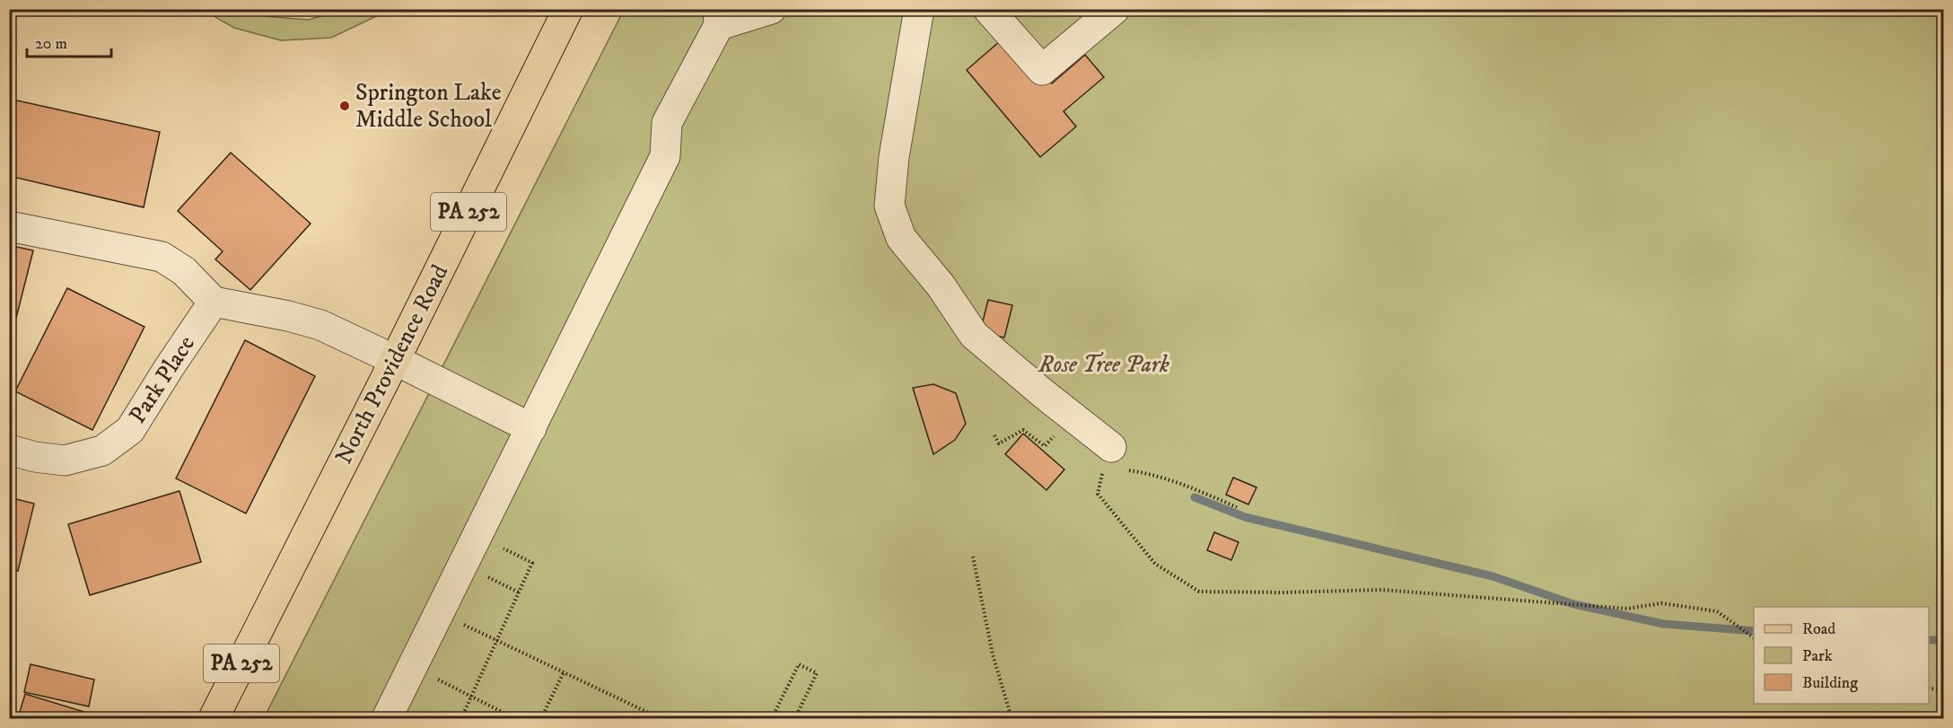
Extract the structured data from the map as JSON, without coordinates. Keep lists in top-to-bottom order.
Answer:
{
  "streets": {
    "main road": ["PA 252", "North Providence Road"],
    "street": ["Park Place"]
  },
  "parks": ["Rose Tree Park"],
  "places": ["Springton Lake Middle School"],
  "legend": ["Road", "Park", "Building"],
  "scale_bar": "20 m"
}
